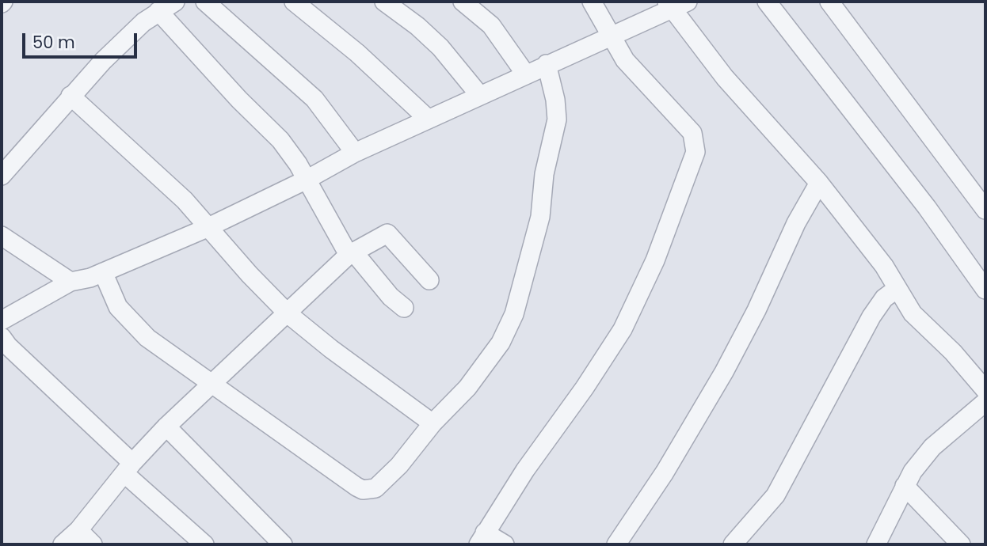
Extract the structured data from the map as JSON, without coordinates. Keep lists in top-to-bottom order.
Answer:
{
  "scale_bar": "50 m"
}
